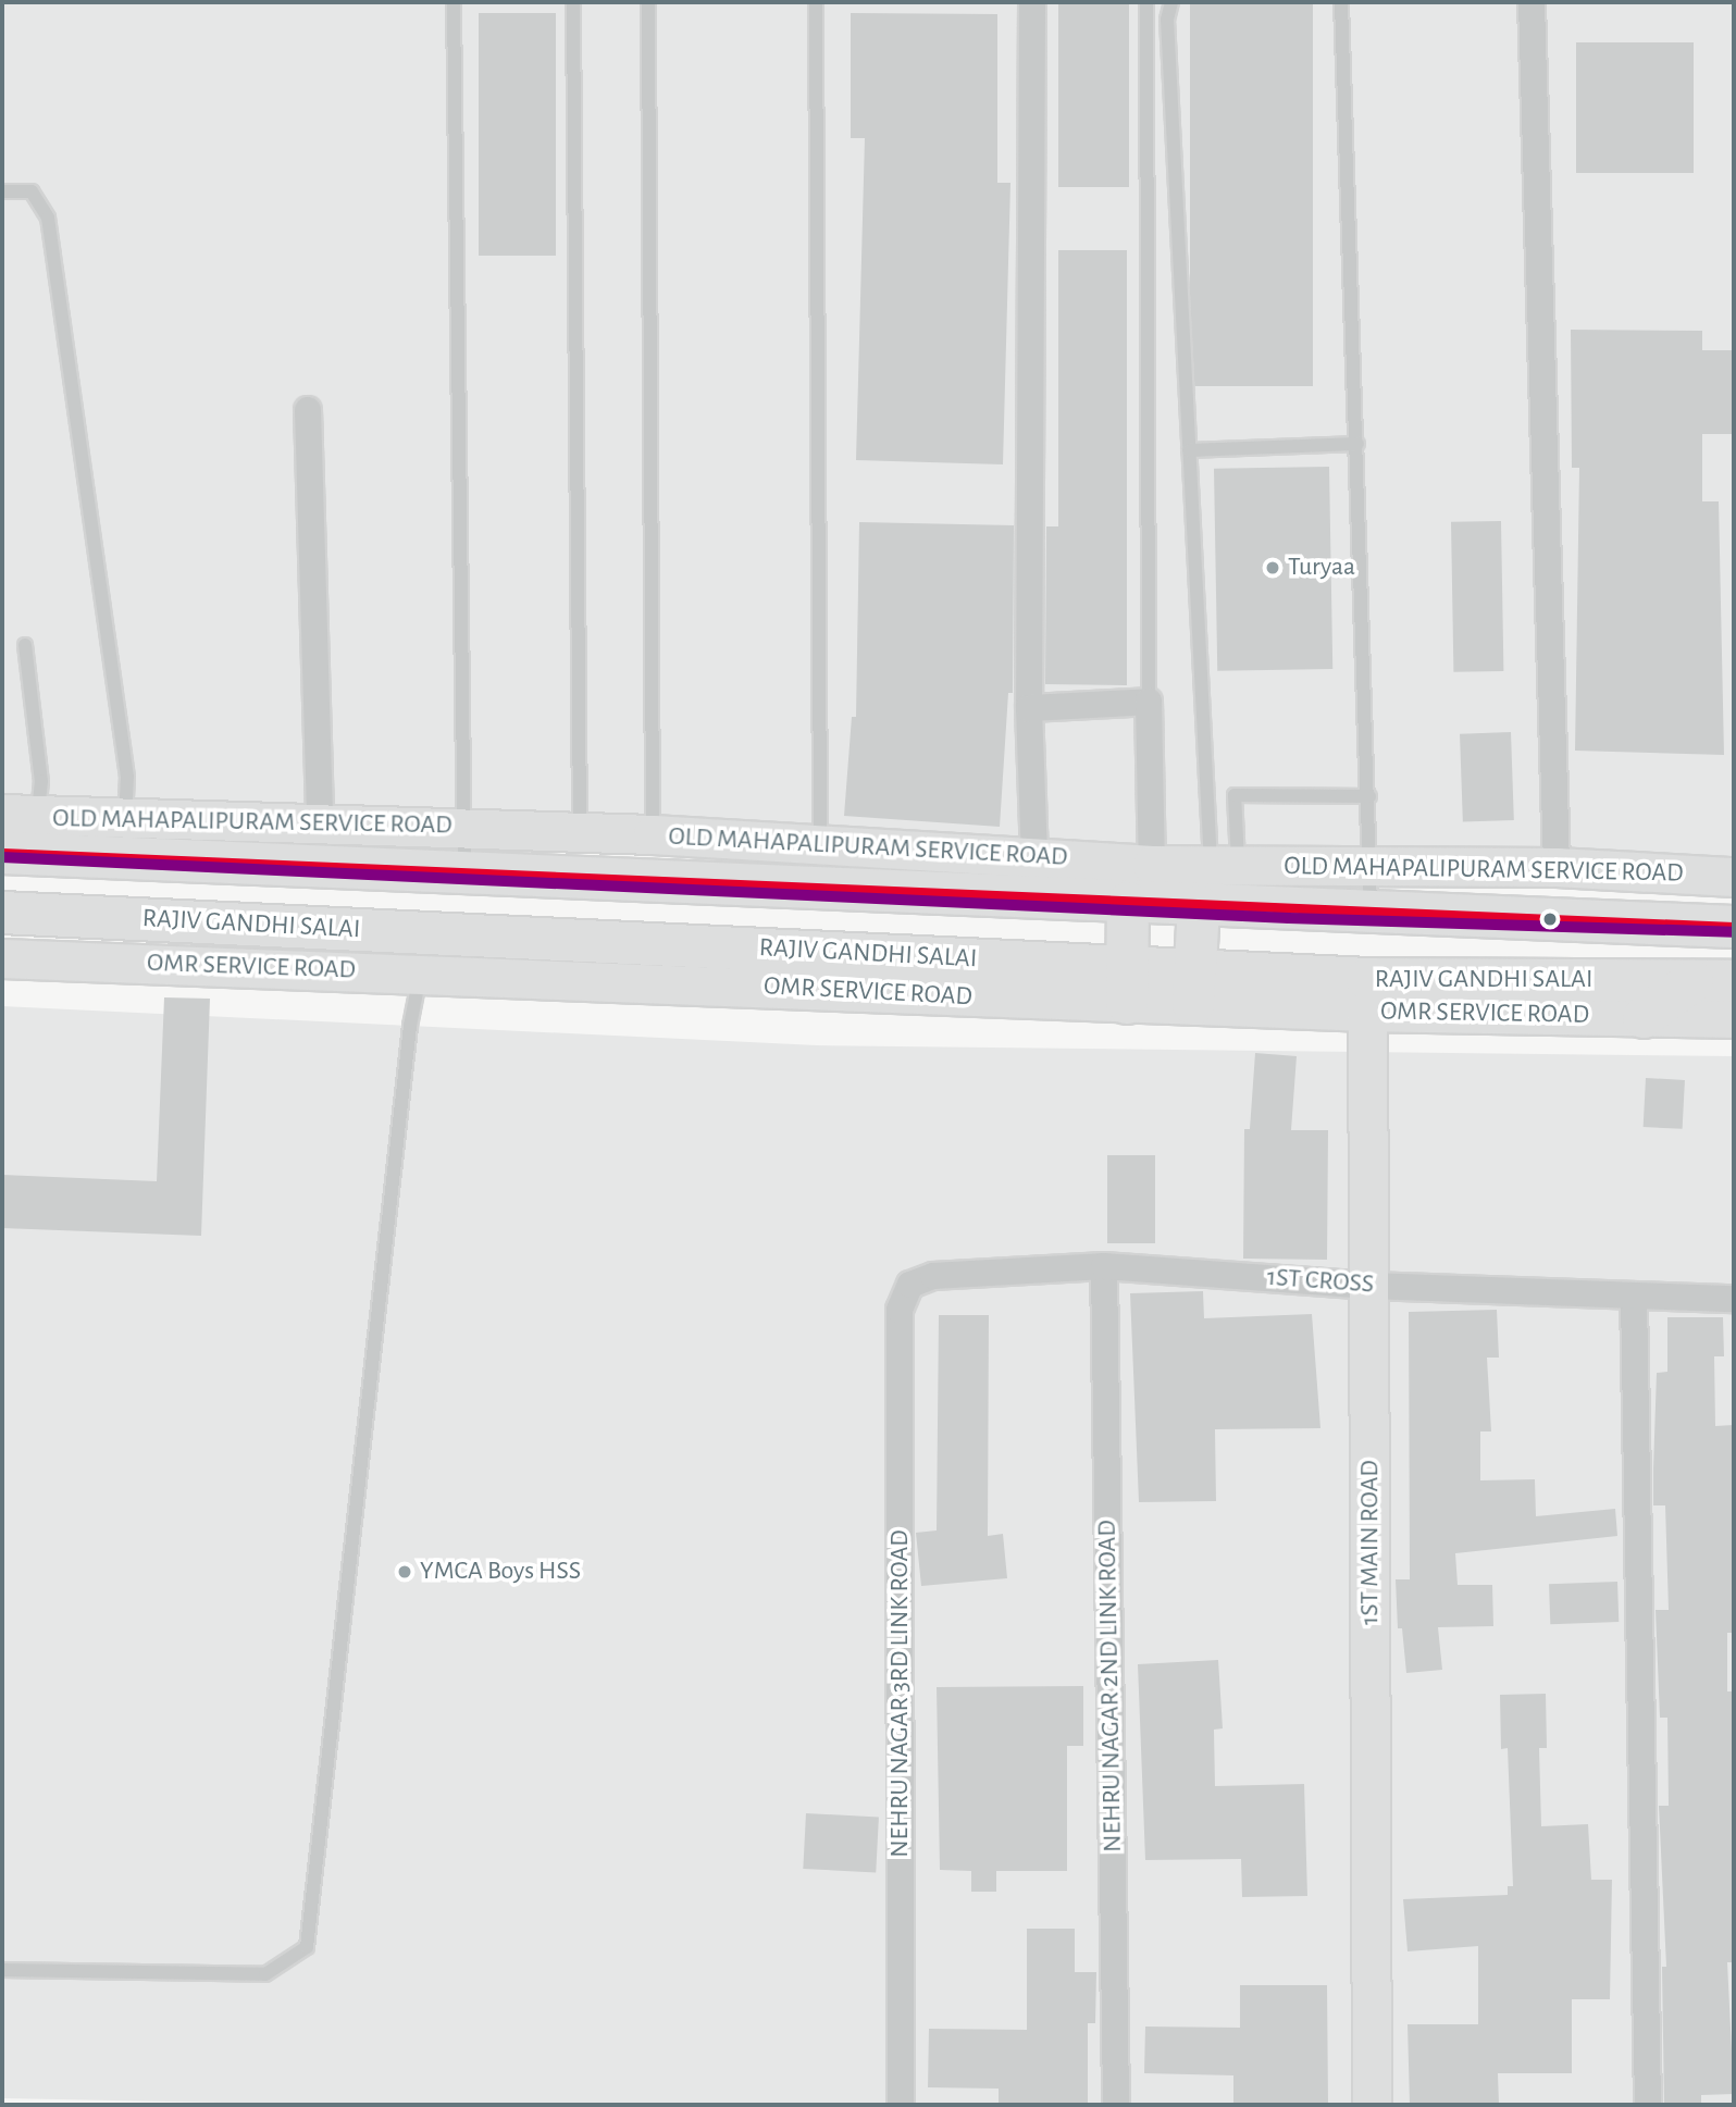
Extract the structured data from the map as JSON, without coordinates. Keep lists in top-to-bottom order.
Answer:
{
  "streets": {
    "main road": ["RAJIV GANDHI SALAI"],
    "street": [
      "OLD MAHAPALIPURAM SERVICE ROAD",
      "OMR SERVICE ROAD",
      "1ST CROSS",
      "1ST MAIN ROAD",
      "NEHRU NAGAR 2ND LINK ROAD",
      "NEHRU NAGAR 3RD LINK ROAD"
    ]
  },
  "crossings": [
    ["RAJIV GANDHI SALAI", "OMR SERVICE ROAD"],
    ["RAJIV GANDHI SALAI", "1ST MAIN ROAD"],
    ["OMR SERVICE ROAD", "1ST MAIN ROAD"],
    ["1ST CROSS", "1ST MAIN ROAD"],
    ["1ST CROSS", "NEHRU NAGAR 2ND LINK ROAD"],
    ["1ST CROSS", "NEHRU NAGAR 3RD LINK ROAD"]
  ],
  "places": ["Turyaa", "YMCA Boys HSS"]
}
